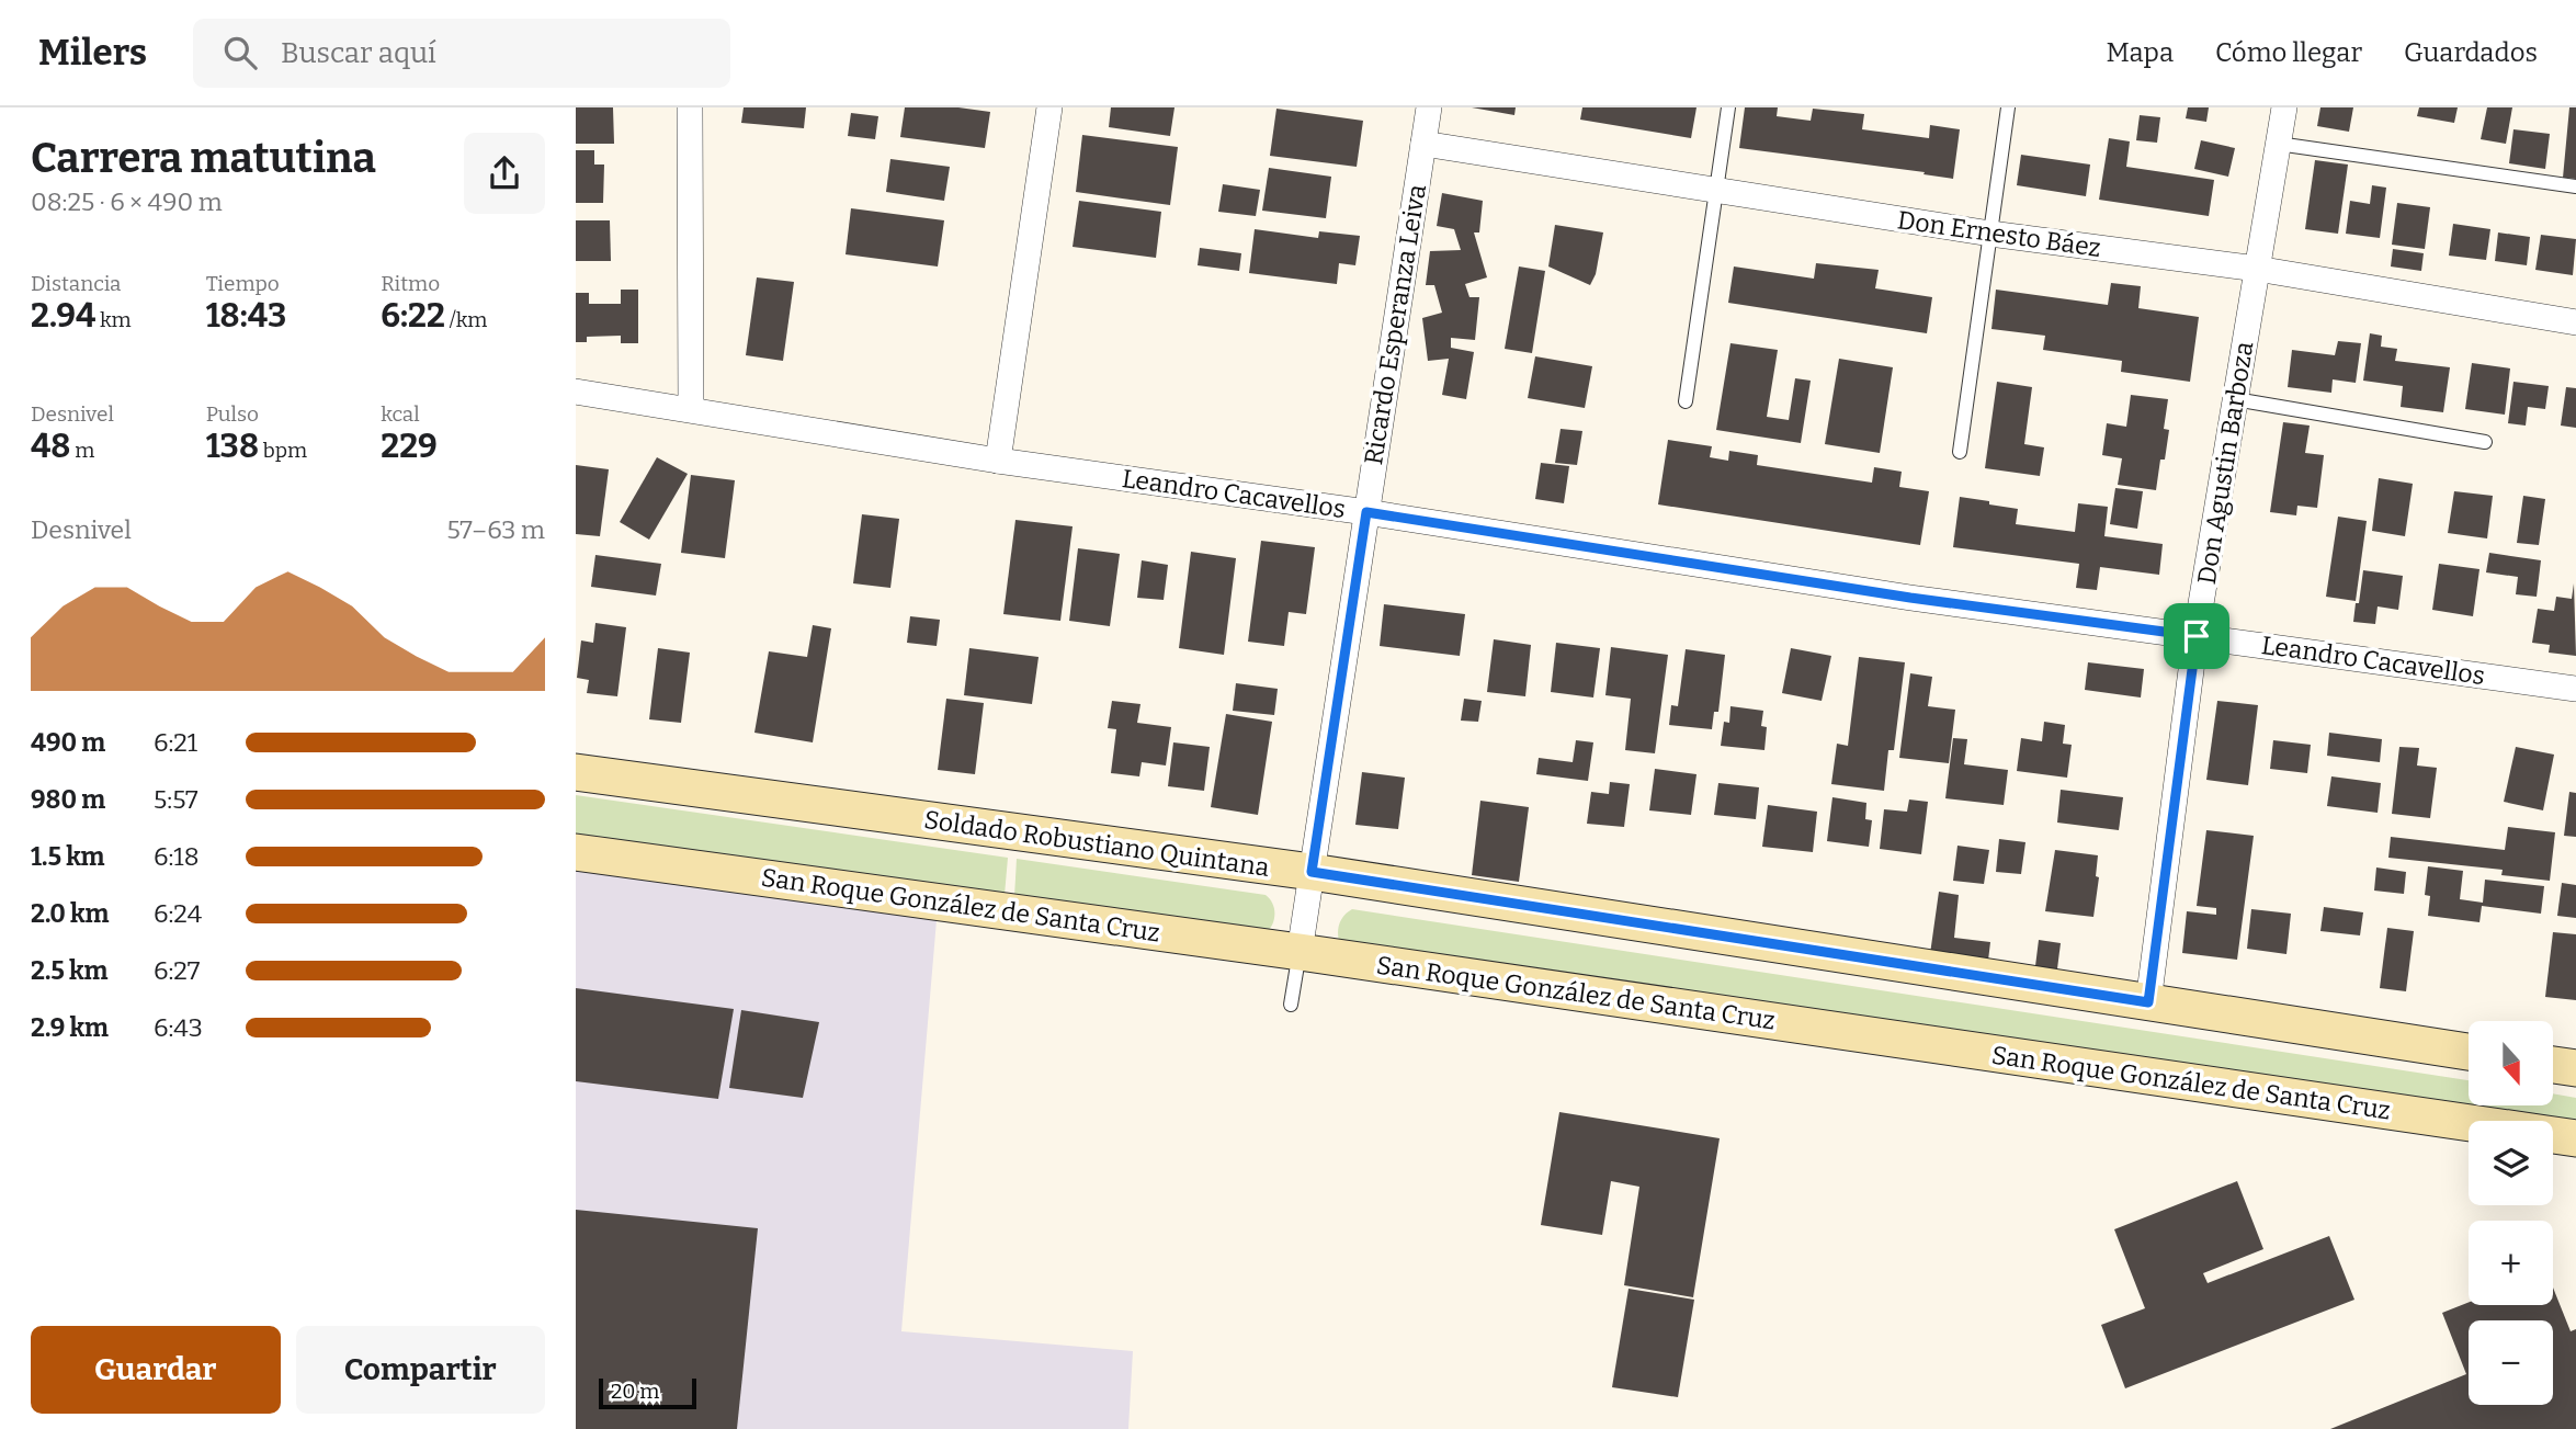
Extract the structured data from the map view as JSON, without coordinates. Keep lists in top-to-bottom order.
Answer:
{
  "streets": {
    "street": [
      "Don Ernesto Báez",
      "Ricardo Esperanza Leiva",
      "Don Agustin Barboza",
      "Leandro Cacavellos",
      "Soldado Robustiano Quintana",
      "San Roque González de Santa Cruz"
    ]
  },
  "crossings": [
    ["Don Ernesto Báez", "Ricardo Esperanza Leiva"],
    ["Don Ernesto Báez", "Don Agustin Barboza"],
    ["Ricardo Esperanza Leiva", "Leandro Cacavellos"],
    ["Ricardo Esperanza Leiva", "Soldado Robustiano Quintana"],
    ["Ricardo Esperanza Leiva", "San Roque González de Santa Cruz"],
    ["Don Agustin Barboza", "Leandro Cacavellos"],
    ["Don Agustin Barboza", "Soldado Robustiano Quintana"]
  ],
  "scale_bar": "20 m",
  "north": "bottom",
  "page": {
    "header": "Milers",
    "search": "Buscar aquí",
    "nav": ["Mapa", "Cómo llegar", "Guardados"],
    "heading": ["Carrera matutina", "08:25 · 6 × 490 m"],
    "stats": [
      ["Distancia", "2.94 km"],
      ["Tiempo", "18:43"],
      ["Ritmo", "6:22 /km"],
      ["Desnivel", "48 m"],
      ["Pulso", "138 bpm"],
      ["kcal", "229"]
    ],
    "chart": ["Desnivel", "57–63 m"],
    "list": [
      {
        "name": "490 m",
        "note": "6:21"
      },
      {
        "name": "980 m",
        "note": "5:57"
      },
      {
        "name": "1.5 km",
        "note": "6:18"
      },
      {
        "name": "2.0 km",
        "note": "6:24"
      },
      {
        "name": "2.5 km",
        "note": "6:27"
      },
      {
        "name": "2.9 km",
        "note": "6:43"
      }
    ],
    "map_buttons": ["+", "−"],
    "buttons": ["Guardar", "Compartir"],
    "scale": "20 m"
  }
}
